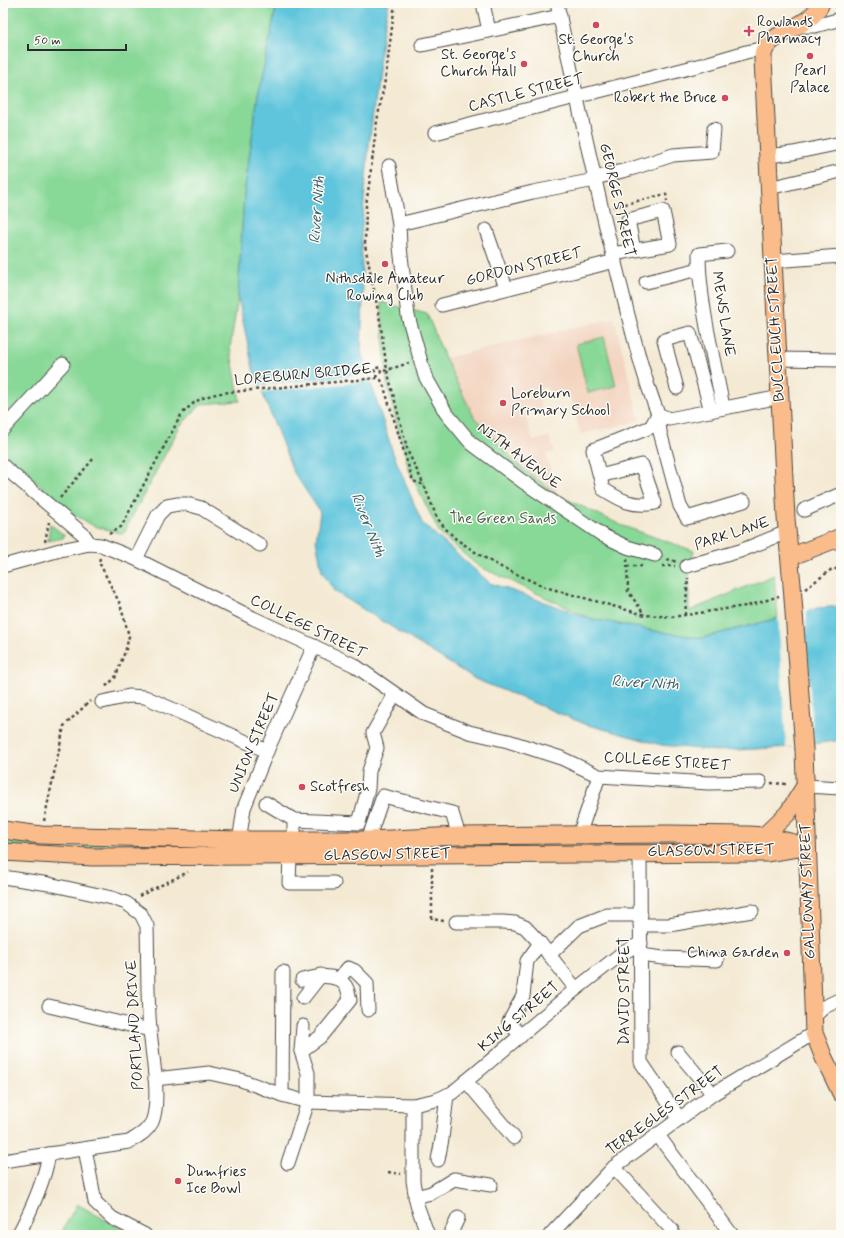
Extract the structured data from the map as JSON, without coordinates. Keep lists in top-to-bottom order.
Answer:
{
  "streets": {
    "main road": ["BUCCLEUCH STREET", "GLASGOW STREET", "GALLOWAY STREET"],
    "street": [
      "CASTLE STREET",
      "GEORGE STREET",
      "GORDON STREET",
      "MEWS LANE",
      "NITH AVENUE",
      "PARK LANE",
      "COLLEGE STREET",
      "UNION STREET",
      "DAVID STREET",
      "KING STREET",
      "PORTLAND DRIVE",
      "TERREGLES STREET"
    ],
    "path": ["LOREBURN BRIDGE"]
  },
  "crossings": [
    ["CASTLE STREET", "GEORGE STREET"],
    ["CASTLE STREET", "BUCCLEUCH STREET"],
    ["GEORGE STREET", "GORDON STREET"],
    ["BUCCLEUCH STREET", "PARK LANE"],
    ["BUCCLEUCH STREET", "GALLOWAY STREET"],
    ["LOREBURN BRIDGE", "COLLEGE STREET"],
    ["COLLEGE STREET", "UNION STREET"],
    ["UNION STREET", "GLASGOW STREET"],
    ["GLASGOW STREET", "GALLOWAY STREET"],
    ["GLASGOW STREET", "DAVID STREET"],
    ["GALLOWAY STREET", "TERREGLES STREET"],
    ["DAVID STREET", "KING STREET"],
    ["DAVID STREET", "TERREGLES STREET"],
    ["KING STREET", "PORTLAND DRIVE"]
  ],
  "water": ["River Nith"],
  "parks": ["The Green Sands"],
  "places": {
    "other": [
      "St. George's Church",
      "Pearl Palace",
      "St. George's Church Hall",
      "Robert the Bruce",
      "Nithsdale Amateur Rowing Club",
      "Loreburn Primary School",
      "Scotfresh",
      "China Garden",
      "Dumfries Ice Bowl"
    ],
    "health": ["Rowlands Pharmacy"]
  },
  "scale_bar": "50 m"
}
